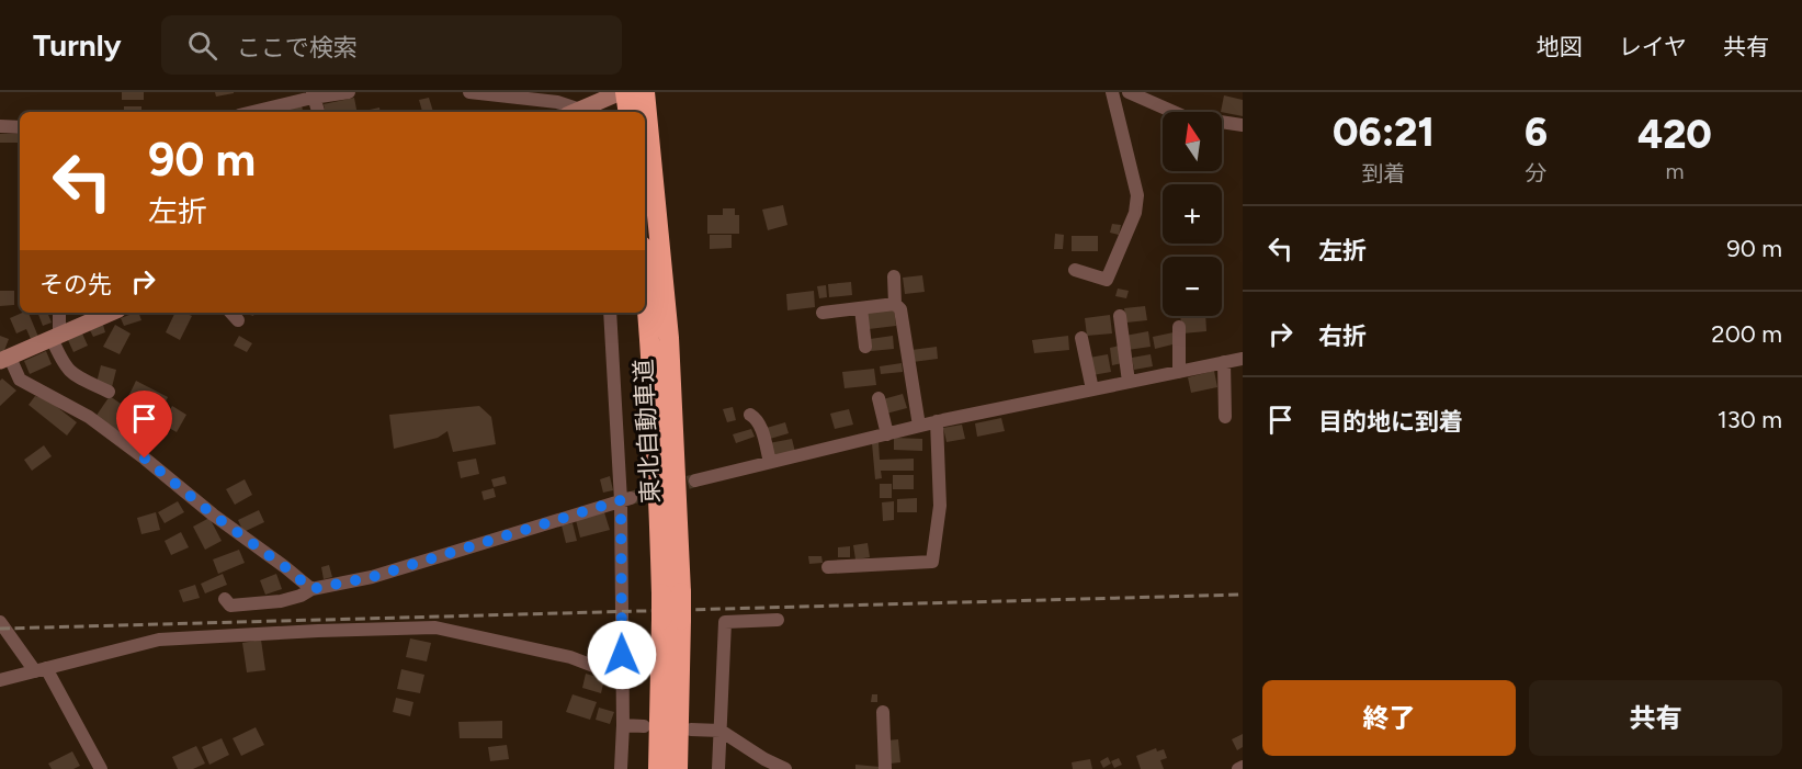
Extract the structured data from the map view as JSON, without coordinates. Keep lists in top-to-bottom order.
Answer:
{
  "streets": {
    "highway": ["東北自動車道"]
  },
  "north": "top",
  "page": {
    "header": "Turnly",
    "search": "ここで検索",
    "nav": ["地図", "レイヤ", "共有"],
    "eta": [
      "06:21",
      "到着",
      "6",
      "分",
      "420",
      "m"
    ],
    "map_buttons": ["+", "−"],
    "turn": ["90 m", "左折"],
    "list": [
      {
        "name": "左折",
        "value": "90 m"
      },
      {
        "name": "右折",
        "value": "200 m"
      },
      {
        "name": "目的地に到着",
        "value": "130 m"
      }
    ],
    "then": "その先",
    "buttons": ["終了", "共有"]
  }
}
